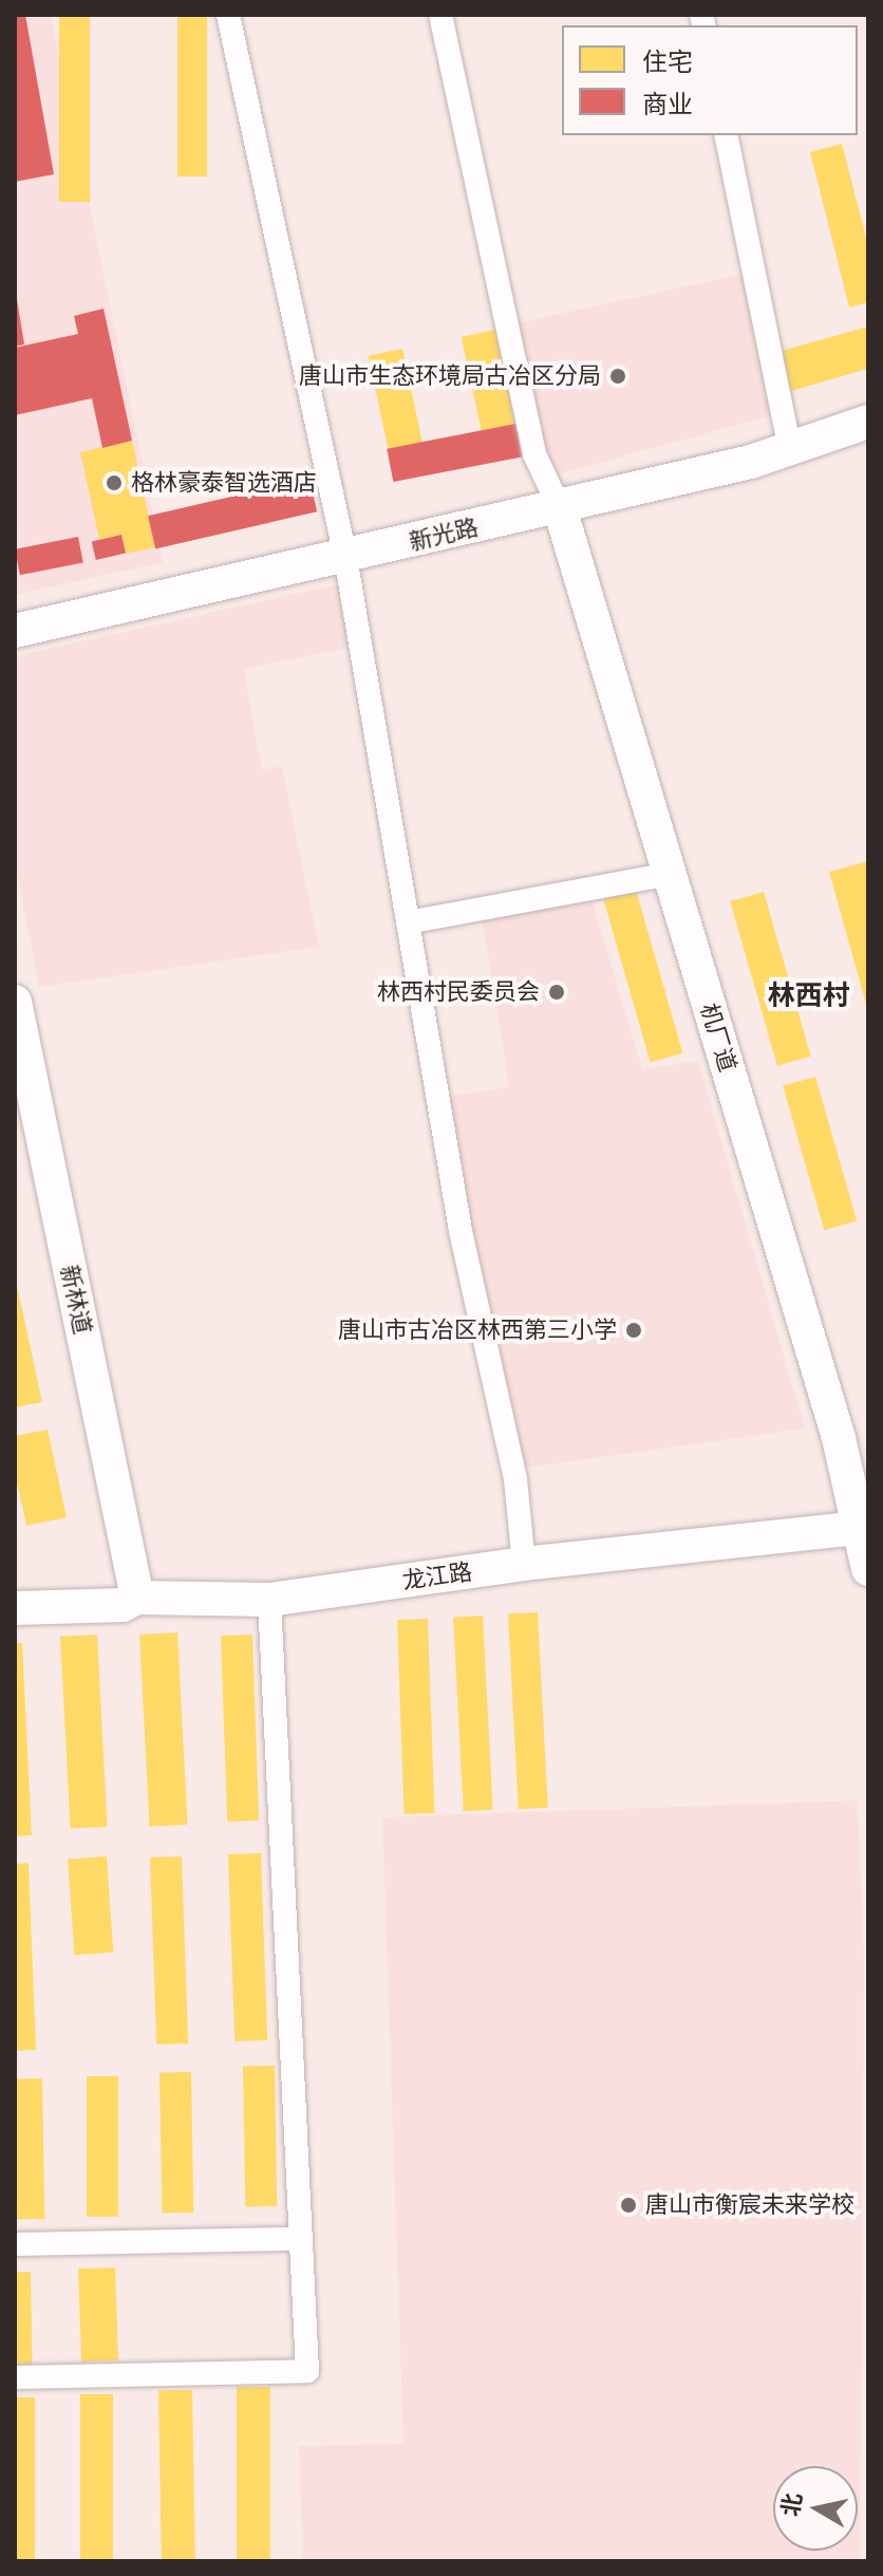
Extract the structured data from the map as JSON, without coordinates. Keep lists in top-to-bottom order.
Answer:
{
  "streets": {
    "street": [
      "新光路",
      "机厂道",
      "新林道",
      "龙江路"
    ]
  },
  "crossings": [
    ["新光路", "机厂道"],
    ["机厂道", "龙江路"],
    ["新林道", "龙江路"]
  ],
  "districts": ["林西村"],
  "places": [
    "唐山市生态环境局古冶区分局",
    "格林豪泰智选酒店",
    "林西村民委员会",
    "唐山市古冶区林西第三小学",
    "唐山市衡宸未来学校"
  ],
  "legend": ["住宅", "商业"],
  "north": "left"
}
